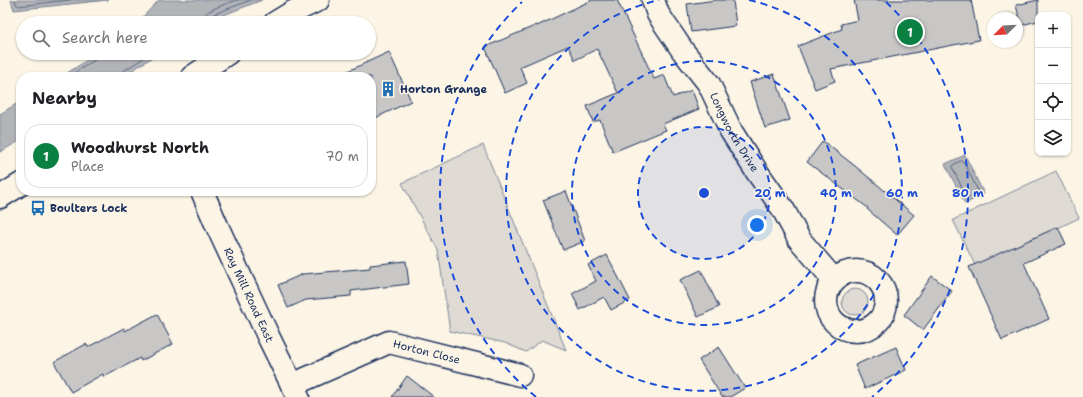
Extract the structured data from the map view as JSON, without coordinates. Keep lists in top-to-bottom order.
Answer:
{
  "streets": {
    "street": ["Longworth Drive", "Ray Mill Road East", "Horton Close"]
  },
  "crossings": [
    ["Ray Mill Road East", "Horton Close"]
  ],
  "places": {
    "building": ["Horton Grange"],
    "bus stop": ["Boulters Lock"]
  },
  "north": "bottom left",
  "page": {
    "map_buttons": ["+", "−"],
    "search": "Search here",
    "pins": "1",
    "heading": "Nearby",
    "list": [
      {
        "mark": "1",
        "name": "Woodhurst North",
        "note": "Place",
        "value": "70 m"
      }
    ]
  },
  "rings": [
    "20 m",
    "40 m",
    "60 m",
    "80 m"
  ]
}
